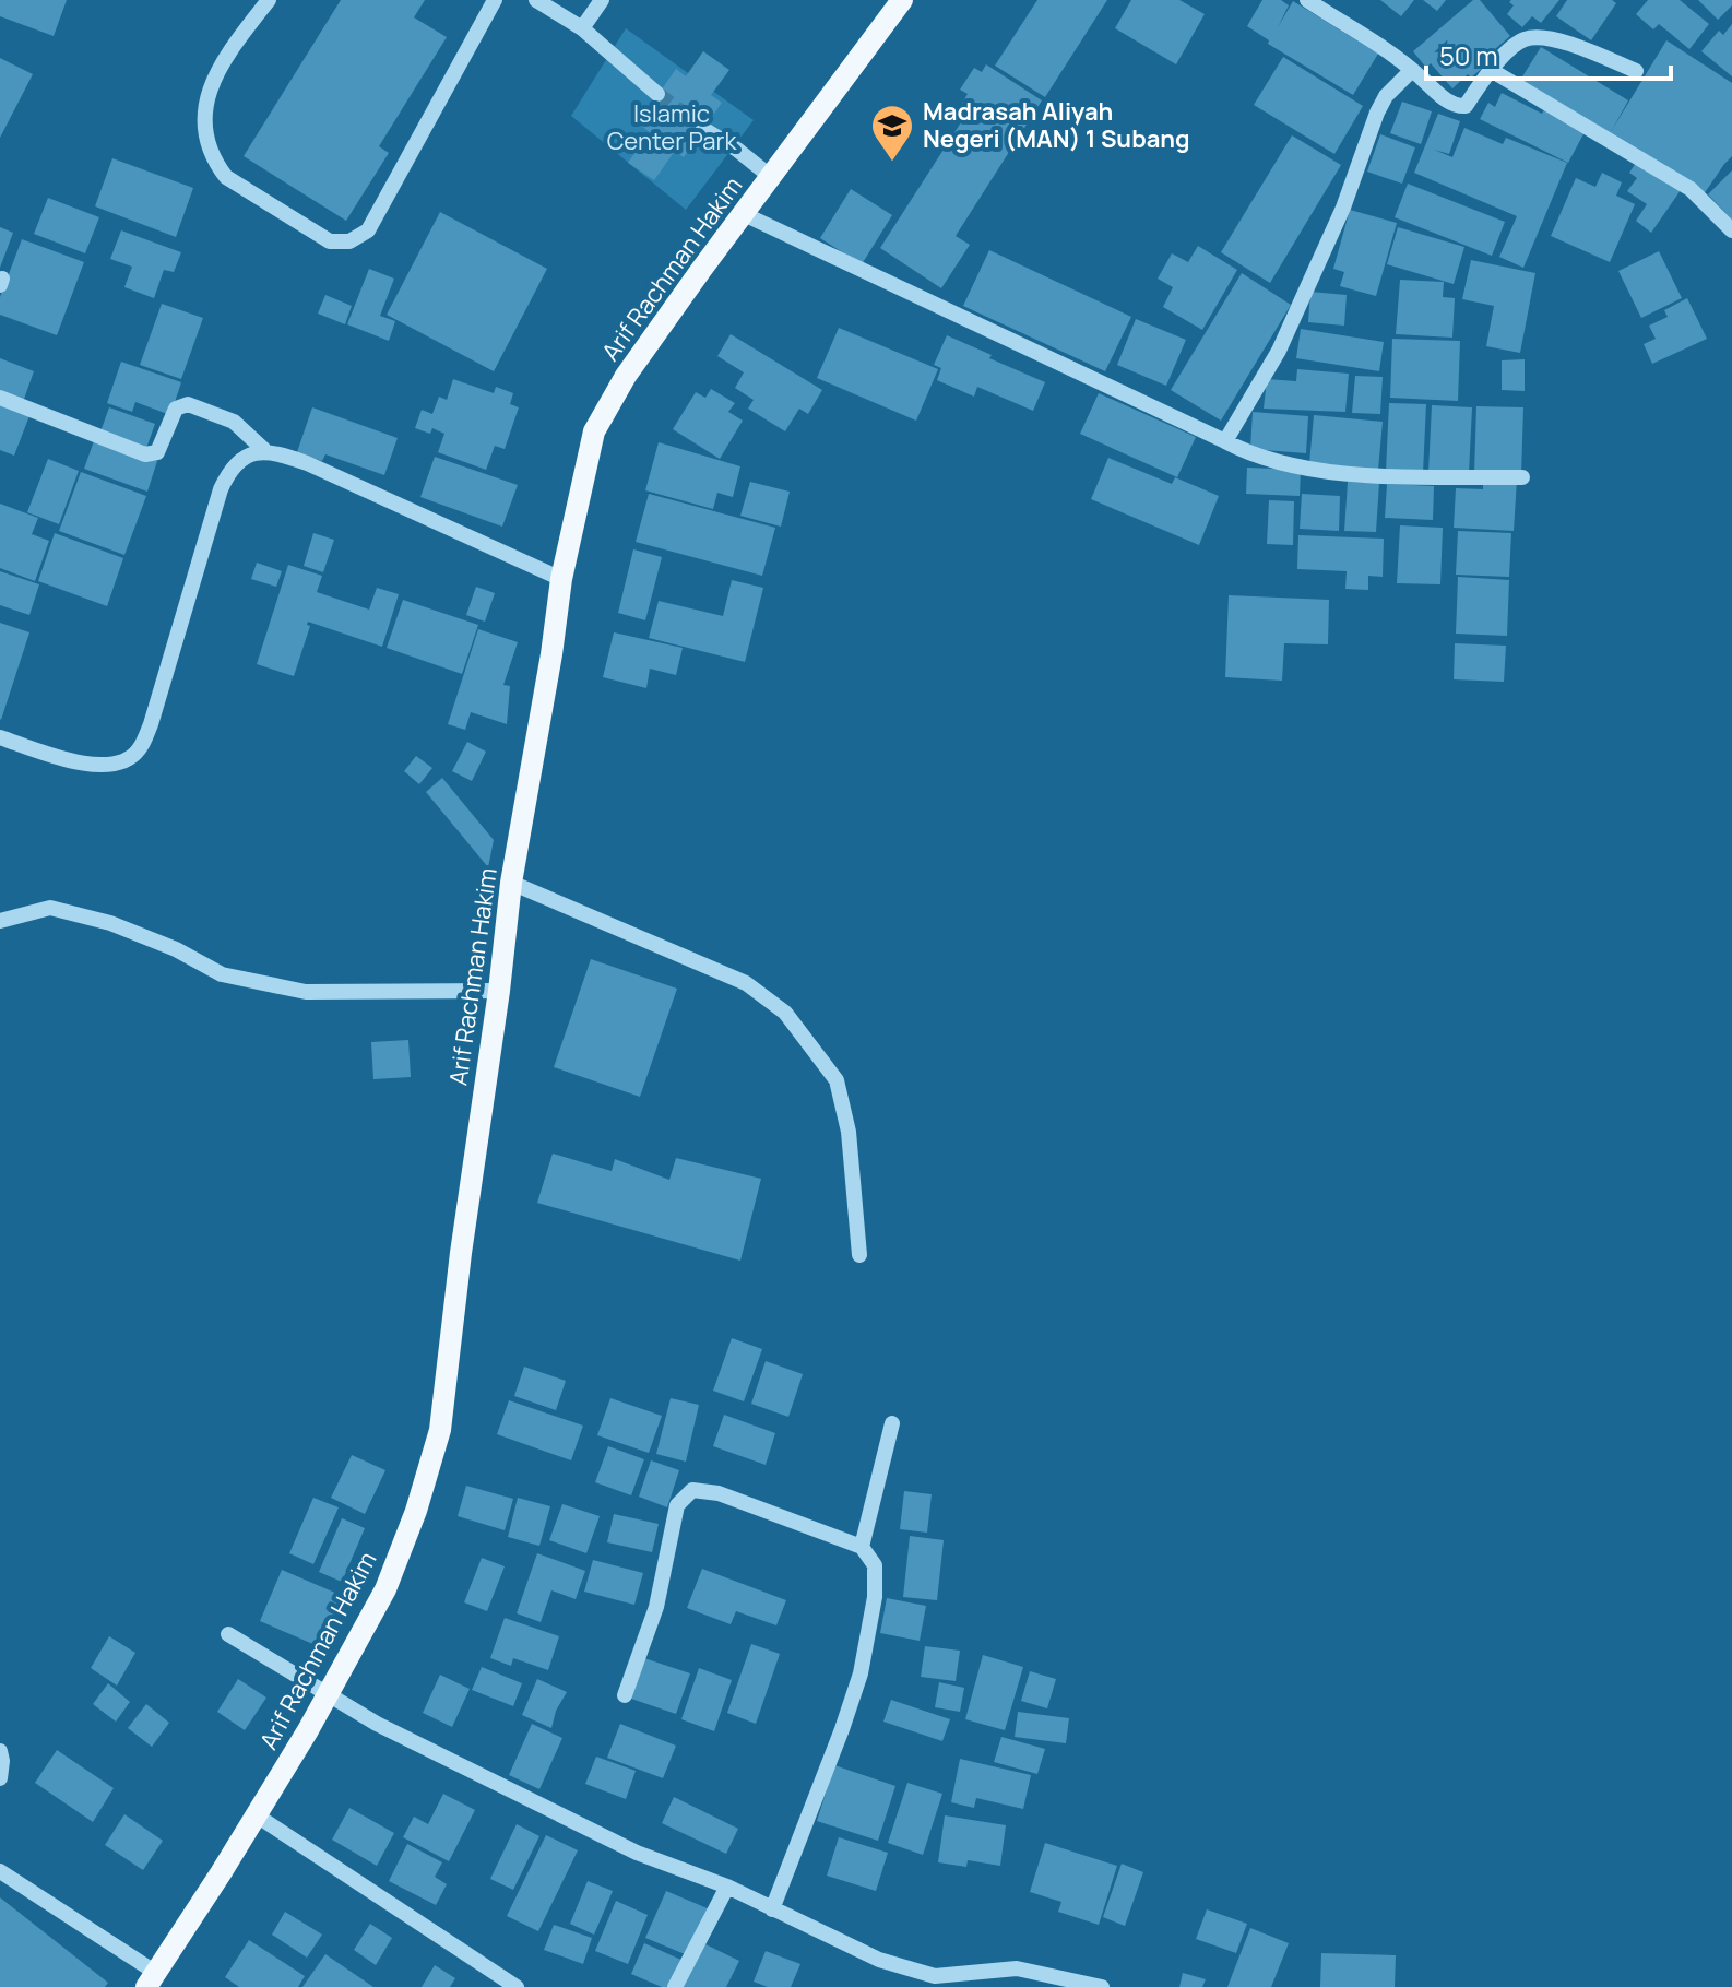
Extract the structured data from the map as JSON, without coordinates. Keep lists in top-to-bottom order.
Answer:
{
  "streets": {
    "main road": ["Arif Rachman Hakim"]
  },
  "parks": ["Islamic Center Park"],
  "places": {
    "school or university": ["Madrasah Aliyah Negeri (MAN) 1 Subang"]
  },
  "scale_bar": "50 m"
}
